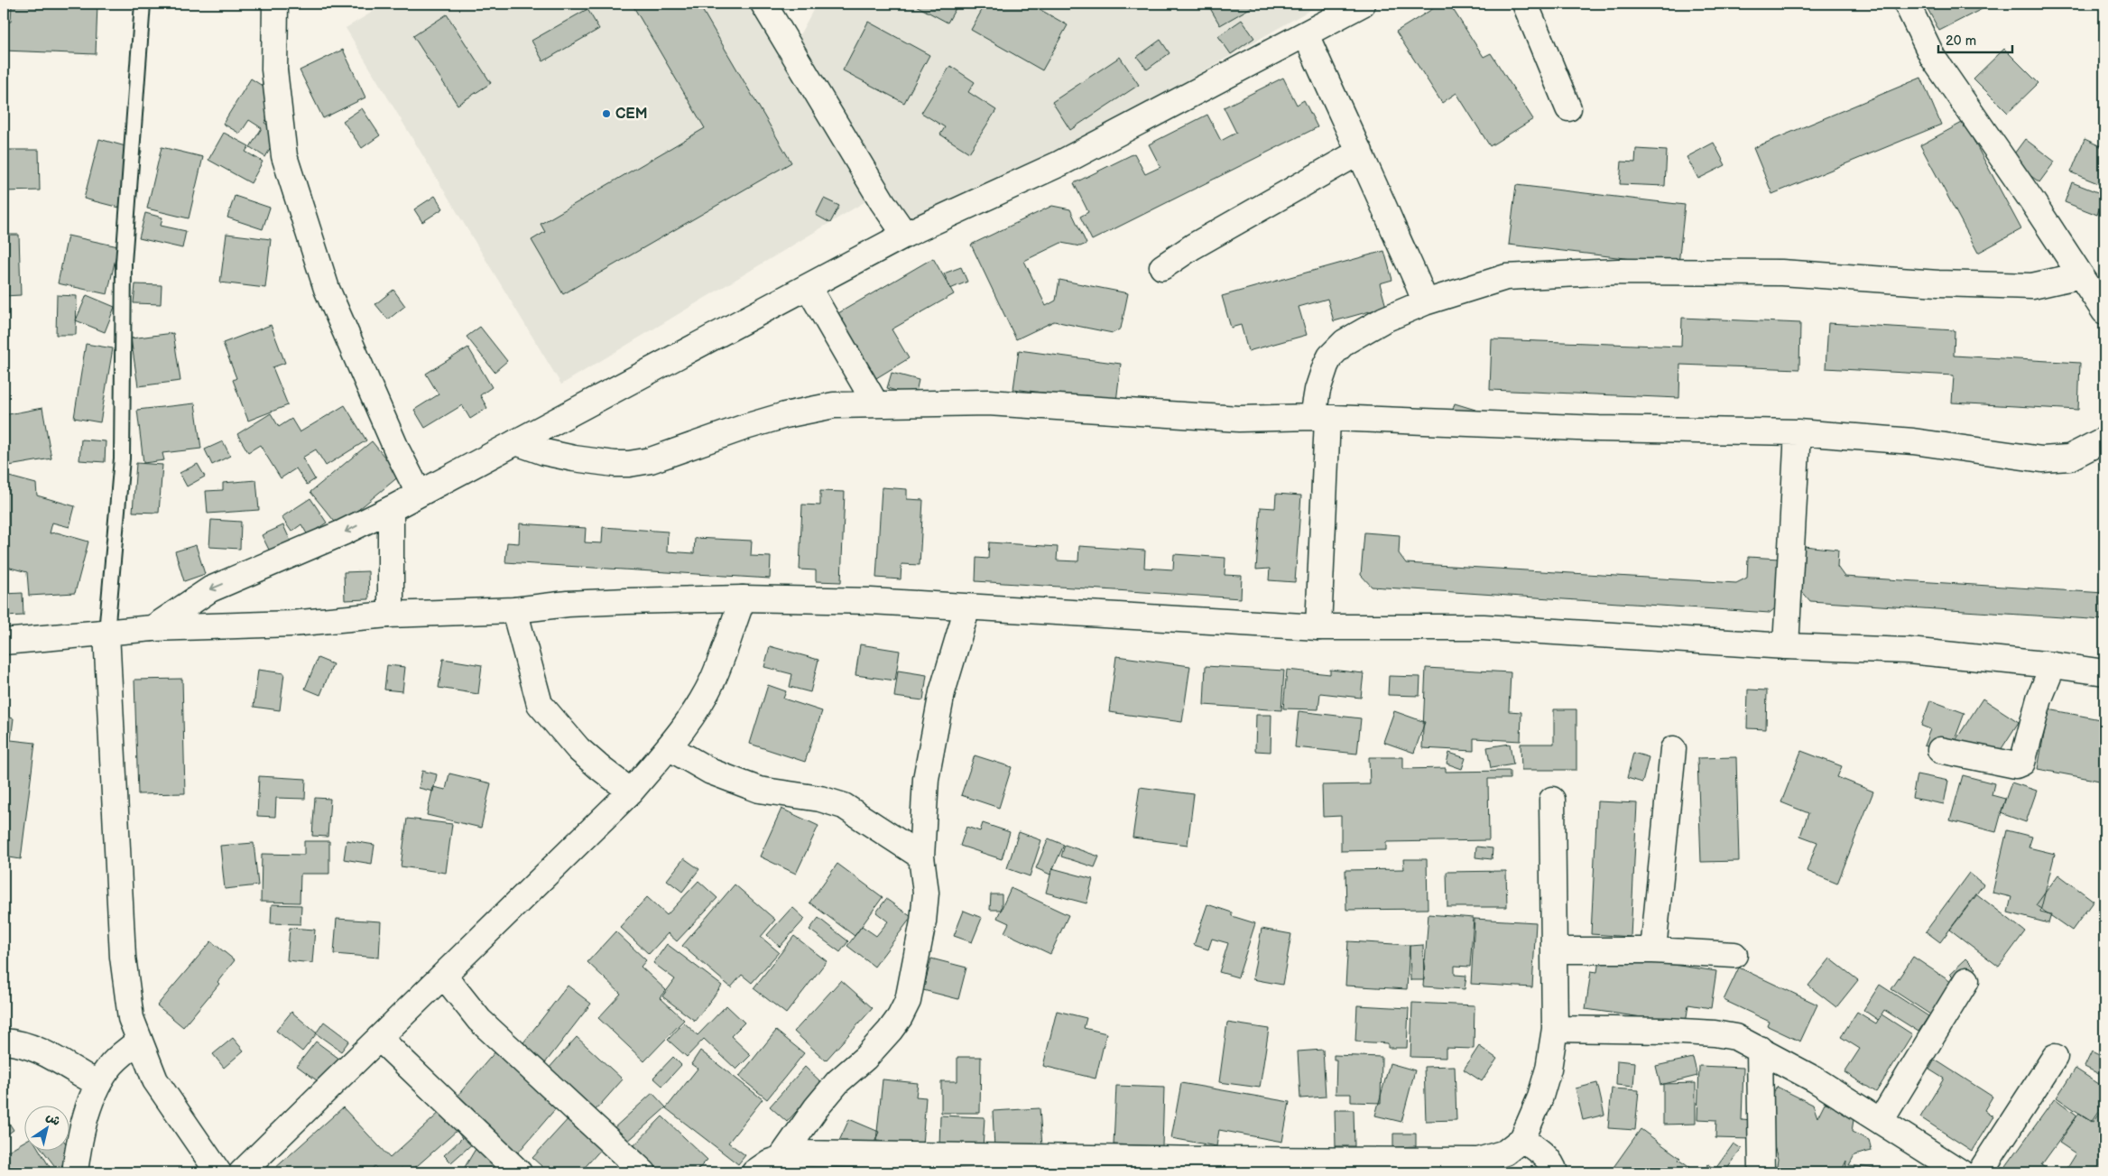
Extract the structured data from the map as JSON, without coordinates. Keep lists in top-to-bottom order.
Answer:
{
  "places": ["CEM"],
  "scale_bar": "20 m",
  "north": "top right"
}
